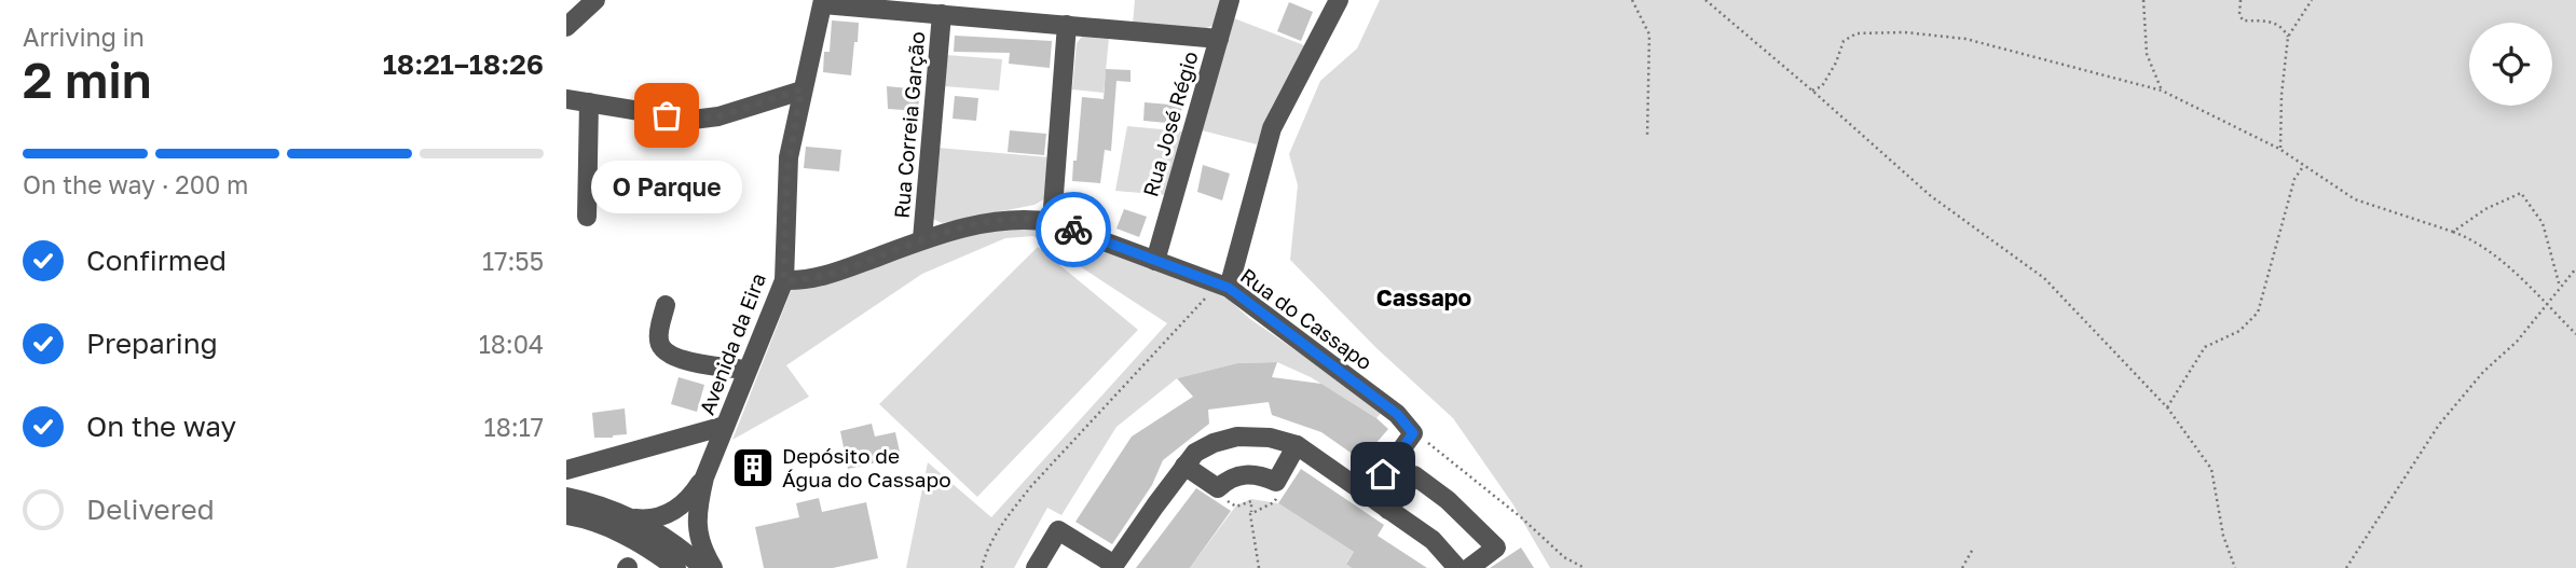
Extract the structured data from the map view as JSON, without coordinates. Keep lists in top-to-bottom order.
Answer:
{
  "streets": {
    "street": [
      "Rua José Régio",
      "Rua Correia Garção",
      "Rua do Cassapo",
      "Avenida da Eira"
    ]
  },
  "crossings": [
    ["Rua José Régio", "Rua do Cassapo"],
    ["Rua Correia Garção", "Rua do Cassapo"],
    ["Rua do Cassapo", "Avenida da Eira"]
  ],
  "districts": ["Cassapo"],
  "places": {
    "other": ["O Parque"],
    "building": ["Depósito de Água do Cassapo"]
  },
  "page": {
    "heading": ["2 min", "Arriving in", "18:21–18:26"],
    "bar": "On the way · 200 m",
    "bubble": "O Parque",
    "list": [
      ["Confirmed", "17:55"],
      ["Preparing", "18:04"],
      ["On the way", "18:17"],
      "Delivered"
    ]
  }
}
